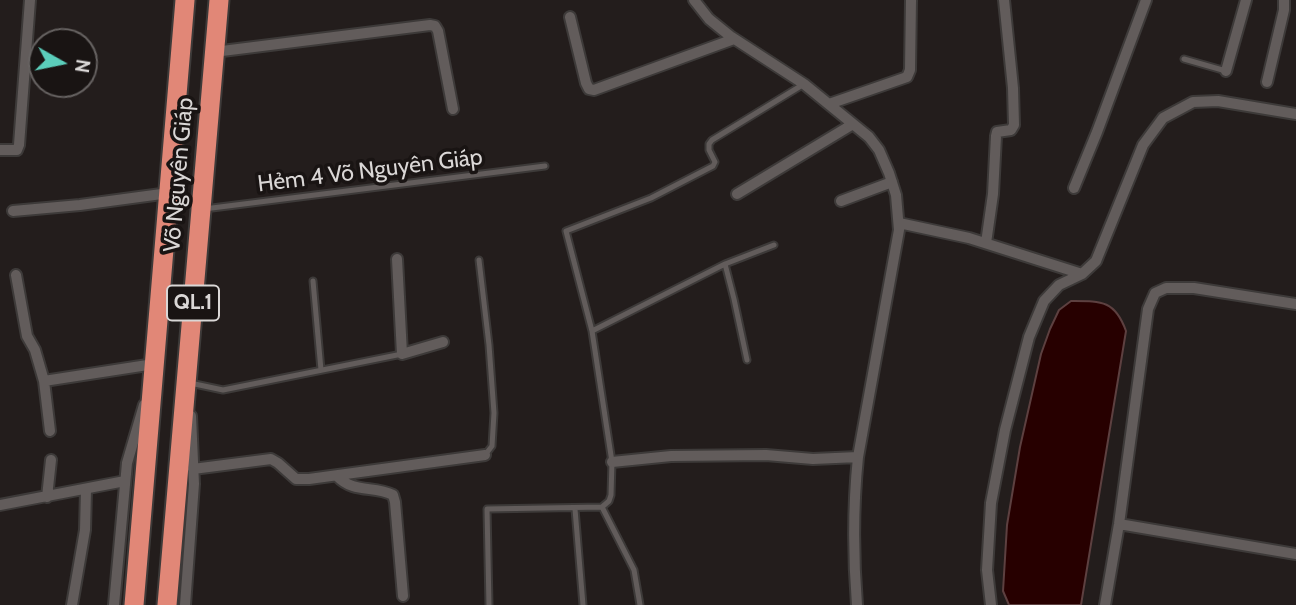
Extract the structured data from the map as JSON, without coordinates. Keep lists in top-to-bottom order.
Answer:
{
  "streets": {
    "highway": ["Võ Nguyên Giáp", "QL.1"],
    "lane": ["Hẻm 4 Võ Nguyên Giáp"]
  },
  "crossings": [
    ["Hẻm 4 Võ Nguyên Giáp", "Võ Nguyên Giáp"]
  ],
  "north": "right"
}
